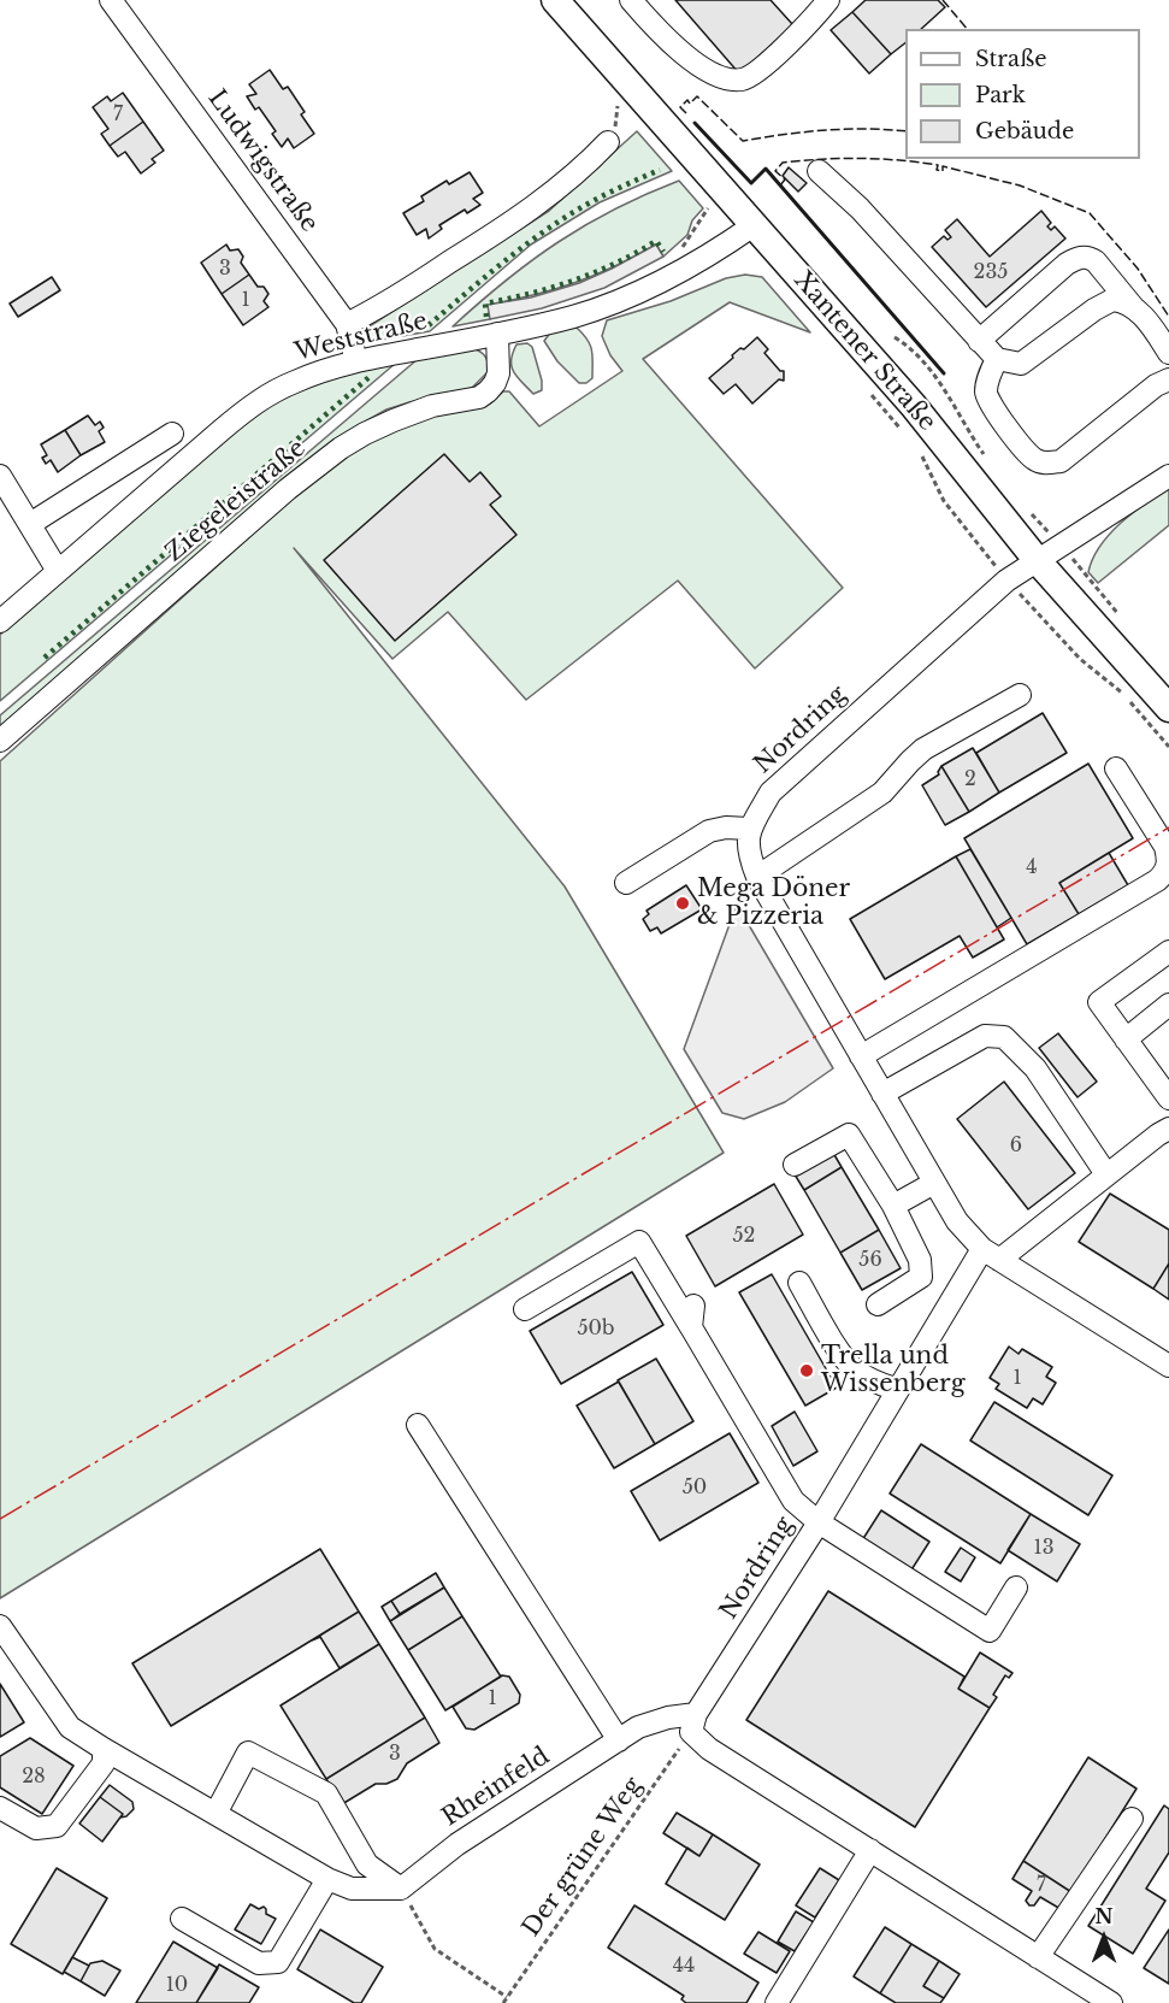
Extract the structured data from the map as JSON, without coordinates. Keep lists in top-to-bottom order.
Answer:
{
  "streets": {
    "main road": ["Xantener Straße"],
    "street": [
      "Ludwigstraße",
      "Weststraße",
      "Ziegeleistraße",
      "Nordring",
      "Rheinfeld"
    ],
    "path": ["Der grüne Weg"]
  },
  "crossings": [
    ["Ludwigstraße", "Weststraße"],
    ["Weststraße", "Xantener Straße"],
    ["Weststraße", "Ziegeleistraße"],
    ["Xantener Straße", "Nordring"],
    ["Nordring", "Rheinfeld"],
    ["Nordring", "Der grüne Weg"],
    ["Rheinfeld", "Der grüne Weg"]
  ],
  "places": ["Mega Döner & Pizzeria", "Trella und Wissenberg"],
  "house_numbers": [
    "7",
    "3",
    "235",
    "1",
    "2",
    "4",
    "6",
    "52",
    "56",
    "50b",
    "1",
    "50",
    "13",
    "1",
    "3",
    "28",
    "7",
    "44",
    "10"
  ],
  "legend": ["Straße", "Park", "Gebäude"],
  "north": "top"
}
